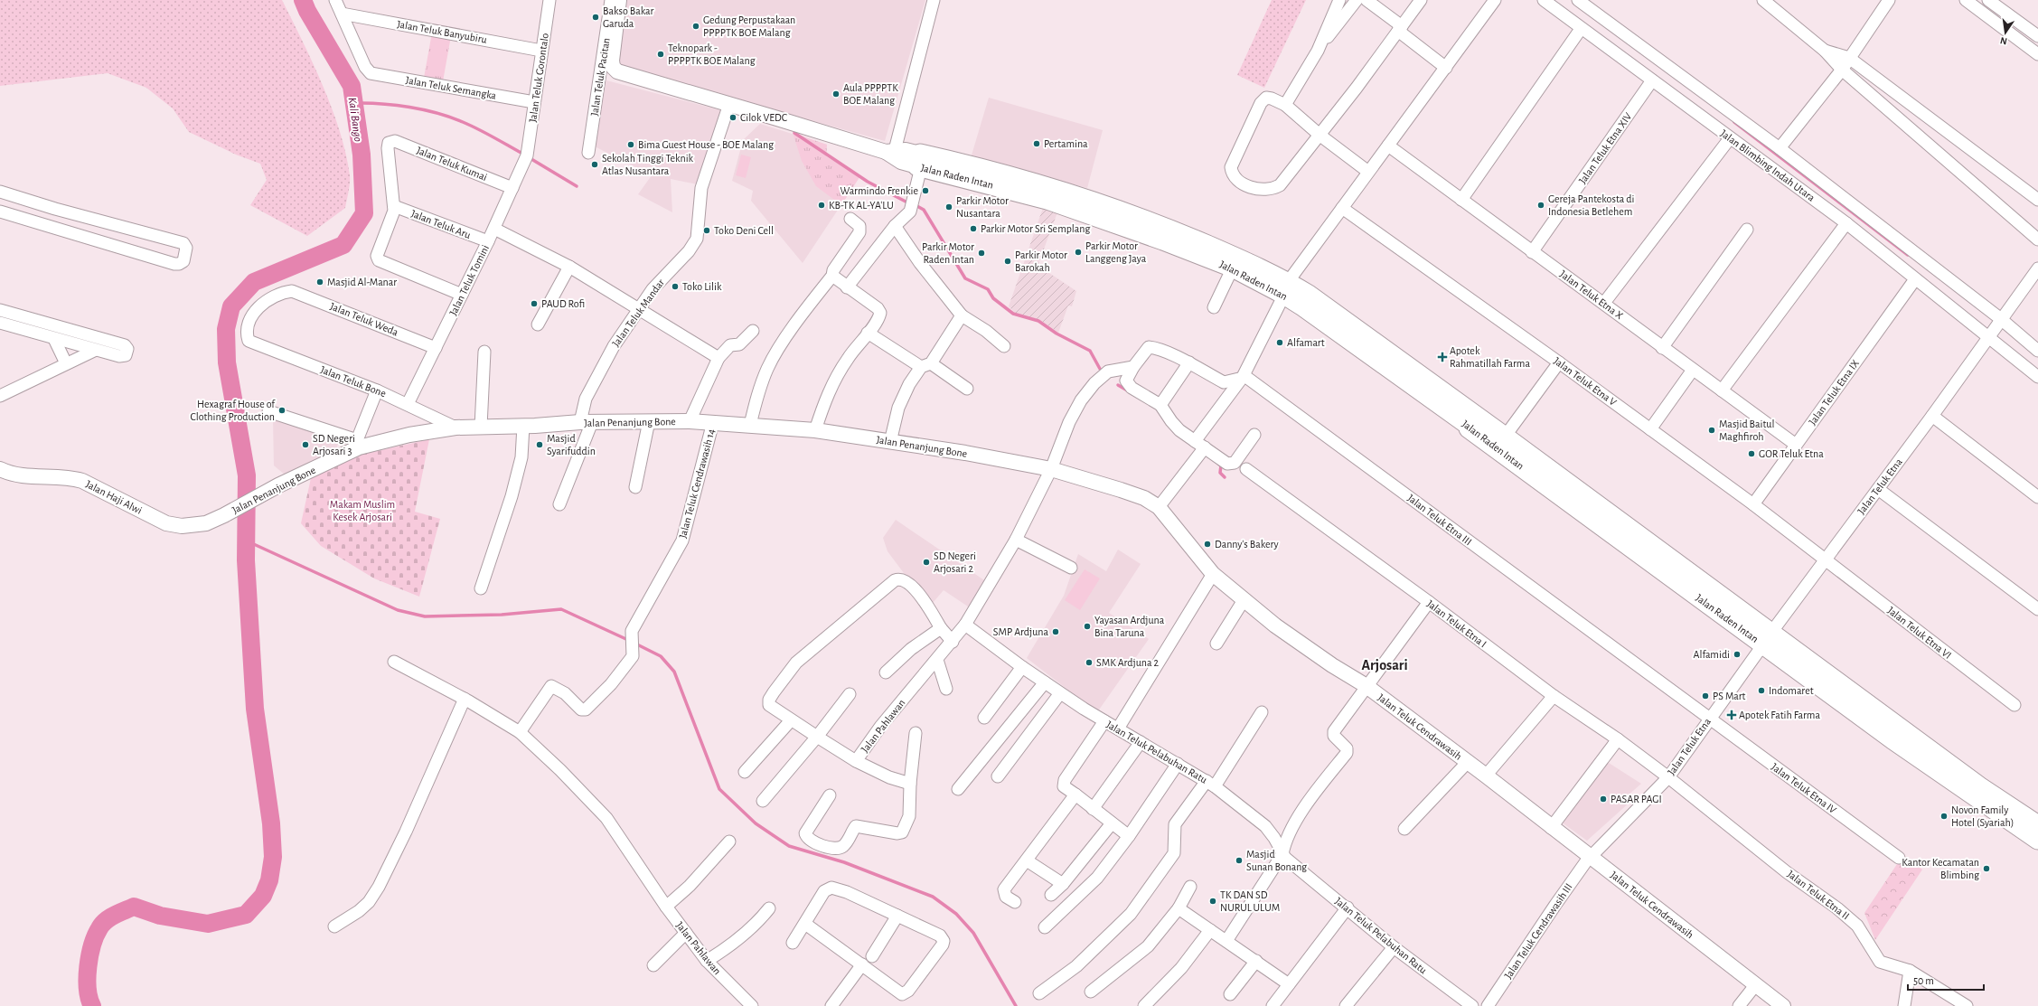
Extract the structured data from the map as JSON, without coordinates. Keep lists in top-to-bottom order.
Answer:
{
  "streets": {
    "highway": ["Jalan Raden Intan"],
    "street": [
      "Jalan Teluk Banyubiru",
      "Jalan Teluk Pacitan",
      "Jalan Teluk Gorontalo",
      "Jalan Teluk Semangka",
      "Jalan Teluk Etna XIV",
      "Jalan Teluk Kumai",
      "Jalan Blimbing Indah Utara",
      "Jalan Teluk Aru",
      "Jalan Teluk Tomini",
      "Jalan Teluk Etna X",
      "Jalan Teluk Mandar",
      "Jalan Teluk Weda",
      "Jalan Teluk Bone",
      "Jalan Teluk Etna V",
      "Jalan Teluk Etna IX",
      "Jalan Penanjung Bone",
      "Jalan Teluk Cendrawasih 14",
      "Jalan Teluk Etna",
      "Jalan Haji Alwi",
      "Jalan Teluk Etna III",
      "Jalan Teluk Etna I",
      "Jalan Teluk Etna VI",
      "Jalan Pahlawan",
      "Jalan Teluk Cendrawasih",
      "Jalan Teluk Pelabuhan Ratu",
      "Jalan Teluk Etna IV",
      "Jalan Teluk Etna II",
      "Jalan Teluk Cendrawasih III"
    ]
  },
  "crossings": [
    ["Jalan Teluk Banyubiru", "Jalan Teluk Gorontalo"],
    ["Jalan Teluk Banyubiru", "Jalan Teluk Semangka"],
    ["Jalan Teluk Pacitan", "Jalan Teluk Mandar"],
    ["Jalan Teluk Gorontalo", "Jalan Teluk Semangka"],
    ["Jalan Teluk Gorontalo", "Jalan Teluk Tomini"],
    ["Jalan Teluk Etna XIV", "Jalan Blimbing Indah Utara"],
    ["Jalan Teluk Etna XIV", "Jalan Teluk Etna X"],
    ["Jalan Teluk Kumai", "Jalan Teluk Aru"],
    ["Jalan Teluk Kumai", "Jalan Teluk Tomini"],
    ["Jalan Blimbing Indah Utara", "Jalan Teluk Etna IX"],
    ["Jalan Blimbing Indah Utara", "Jalan Teluk Etna"],
    ["Jalan Raden Intan", "Jalan Teluk Etna"],
    ["Jalan Teluk Aru", "Jalan Teluk Tomini"],
    ["Jalan Teluk Tomini", "Jalan Teluk Weda"],
    ["Jalan Teluk Tomini", "Jalan Teluk Bone"],
    ["Jalan Teluk Etna X", "Jalan Teluk Etna IX"],
    ["Jalan Teluk Mandar", "Jalan Penanjung Bone"],
    ["Jalan Teluk Weda", "Jalan Teluk Bone"],
    ["Jalan Teluk Bone", "Jalan Penanjung Bone"],
    ["Jalan Teluk Etna V", "Jalan Teluk Etna IX"],
    ["Jalan Teluk Etna V", "Jalan Teluk Etna"],
    ["Jalan Teluk Etna V", "Jalan Teluk Etna VI"],
    ["Jalan Penanjung Bone", "Jalan Teluk Cendrawasih 14"],
    ["Jalan Penanjung Bone", "Jalan Haji Alwi"],
    ["Jalan Penanjung Bone", "Jalan Teluk Cendrawasih"],
    ["Jalan Teluk Cendrawasih 14", "Jalan Pahlawan"],
    ["Jalan Teluk Etna", "Jalan Teluk Etna III"],
    ["Jalan Teluk Etna", "Jalan Teluk Etna I"],
    ["Jalan Teluk Etna", "Jalan Teluk Etna VI"],
    ["Jalan Teluk Etna", "Jalan Teluk Cendrawasih"],
    ["Jalan Teluk Etna", "Jalan Teluk Etna IV"],
    ["Jalan Teluk Etna", "Jalan Teluk Etna II"],
    ["Jalan Teluk Etna", "Jalan Teluk Cendrawasih III"],
    ["Jalan Teluk Etna III", "Jalan Teluk Etna IV"],
    ["Jalan Teluk Etna I", "Jalan Teluk Etna II"],
    ["Jalan Pahlawan", "Jalan Teluk Pelabuhan Ratu"],
    ["Jalan Teluk Cendrawasih", "Jalan Teluk Cendrawasih III"]
  ],
  "districts": ["Arjosari"],
  "water": ["Kali Bango"],
  "parks": ["Makam Muslim Kesek Arjosari"],
  "places": {
    "other": [
      "Bakso Bakar Garuda",
      "Gedung Perpustakaan PPPPTK BOE Malang",
      "Teknopark - PPPPTK BOE Malang",
      "Aula PPPPTK BOE Malang",
      "Cilok VEDC",
      "Pertamina",
      "Bima Guest House - BOE Malang",
      "Sekolah Tinggi Teknik Atlas Nusantara",
      "Warmindo Frenkie",
      "KB-TK AL-YA'LU",
      "Gereja Pantekosta di Indonesia Betlehem",
      "Parkir Motor Nusantara",
      "Parkir Motor Sri Semplang",
      "Toko Deni Cell",
      "Parkir Motor Langgeng Jaya",
      "Parkir Motor Raden Intan",
      "Parkir Motor Barokah",
      "Masjid Al-Manar",
      "Toko Lilik",
      "PAUD Rofi",
      "Alfamart",
      "Hexagraf House of Clothing Production",
      "Masjid Baitul Maghfiroh",
      "SD Negeri Arjosari 3",
      "Masjid Syarifuddin",
      "GOR Teluk Etna",
      "Danny's Bakery",
      "SD Negeri Arjosari 2",
      "Yayasan Ardjuna Bina Taruna",
      "SMP Ardjuna",
      "Alfamidi",
      "SMK Ardjuna 2",
      "Indomaret",
      "PS Mart",
      "PASAR PAGI",
      "Novon Family Hotel (Syariah)",
      "Masjid Sunan Bonang",
      "Kantor Kecamatan Blimbing",
      "TK DAN SD NURUL ULUM"
    ],
    "health": ["Apotek Rahmatillah Farma", "Apotek Fatih Farma"]
  },
  "scale_bar": "50 m",
  "north": "bottom"
}
